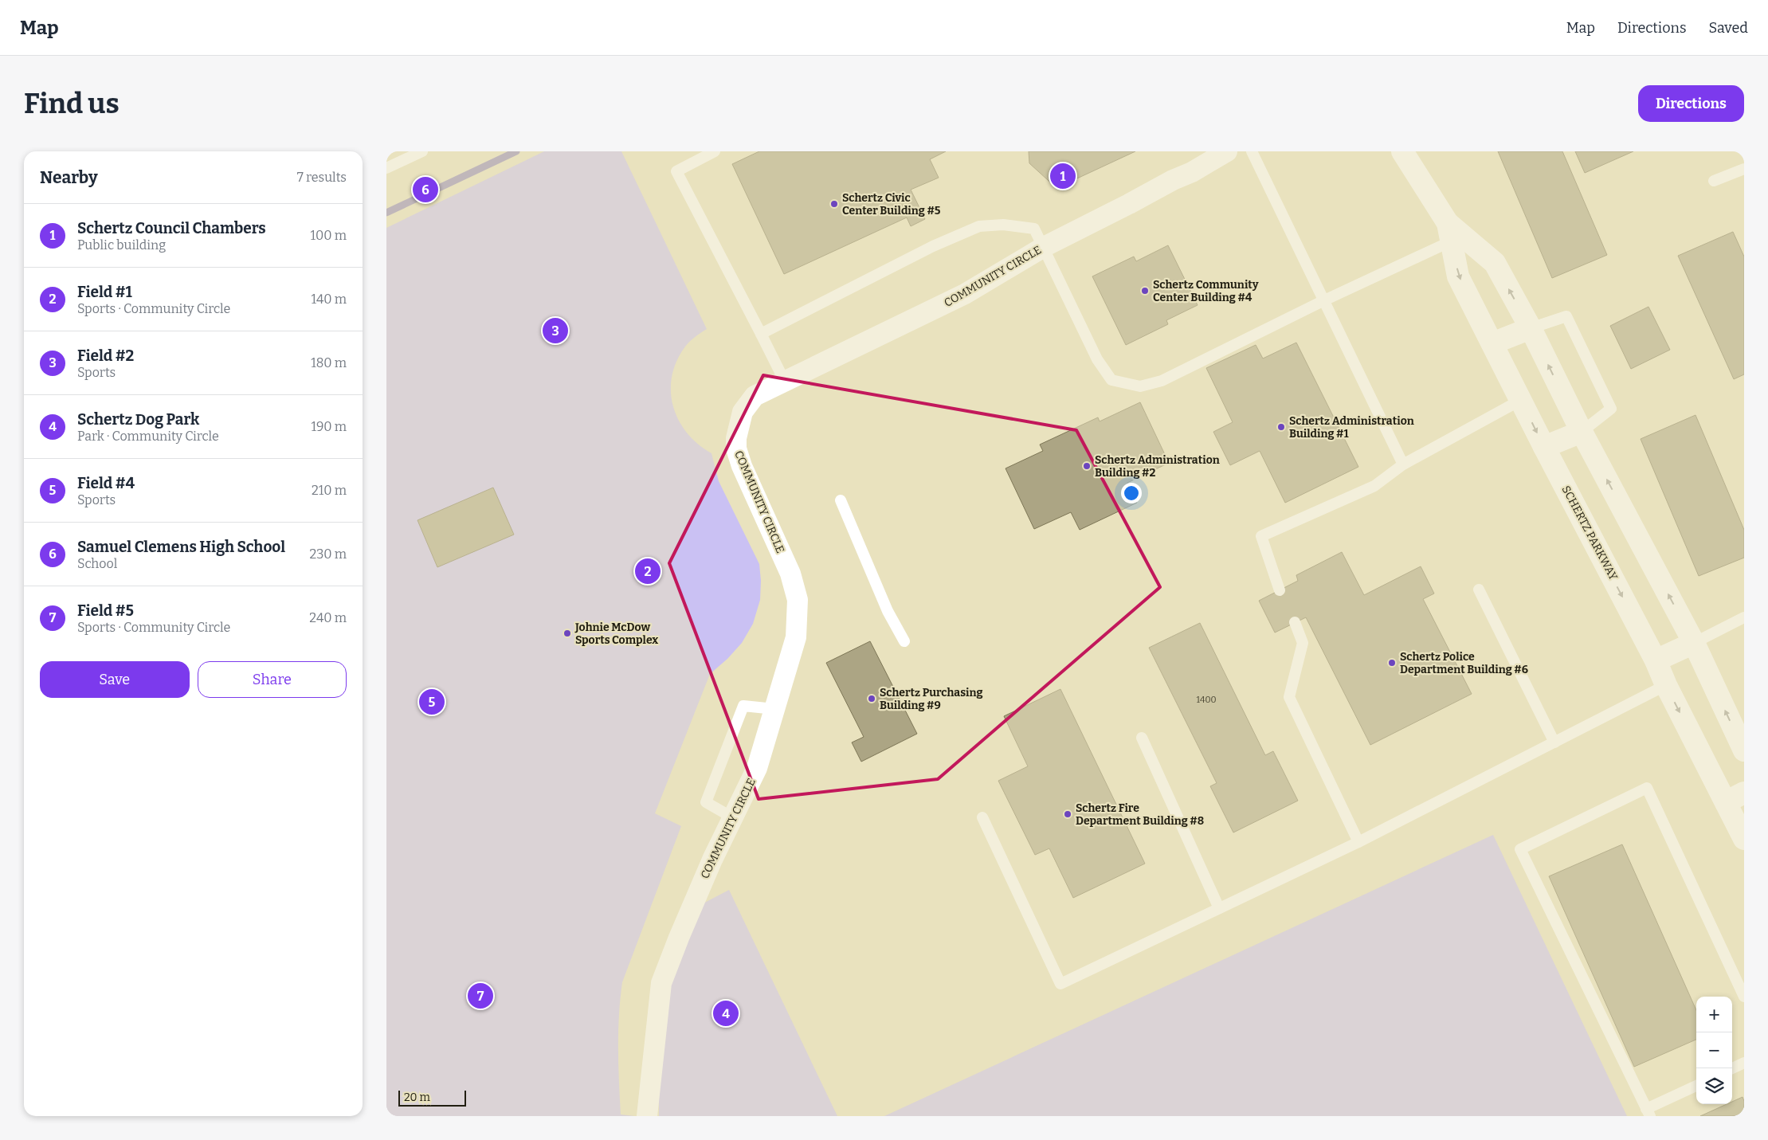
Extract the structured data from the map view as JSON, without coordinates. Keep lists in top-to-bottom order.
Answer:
{
  "streets": {
    "main road": ["SCHERTZ PARKWAY"],
    "street": ["COMMUNITY CIRCLE"]
  },
  "places": [
    "Schertz Civic Center Building #5",
    "Schertz Community Center Building #4",
    "Schertz Administration Building #1",
    "Schertz Administration Building #2",
    "Johnie McDow Sports Complex",
    "Schertz Police Department Building #6",
    "Schertz Purchasing Building #9",
    "Schertz Fire Department Building #8"
  ],
  "house_numbers": ["1400"],
  "scale_bar": "20 m",
  "page": {
    "header": "Map",
    "nav": ["Map", "Directions", "Saved"],
    "buttons": [
      "Directions",
      ["Save", "Share"]
    ],
    "title": "Find us",
    "heading": ["Nearby", "7 results"],
    "pins": [
      "1",
      "6",
      "3",
      "2",
      "5",
      "7",
      "4"
    ],
    "list": [
      {
        "mark": "1",
        "name": "Schertz Council Chambers",
        "note": "Public building",
        "value": "100 m"
      },
      {
        "mark": "2",
        "name": "Field #1",
        "note": "Sports · Community Circle",
        "value": "140 m"
      },
      {
        "mark": "3",
        "name": "Field #2",
        "note": "Sports",
        "value": "180 m"
      },
      {
        "mark": "4",
        "name": "Schertz Dog Park",
        "note": "Park · Community Circle",
        "value": "190 m"
      },
      {
        "mark": "5",
        "name": "Field #4",
        "note": "Sports",
        "value": "210 m"
      },
      {
        "mark": "6",
        "name": "Samuel Clemens High School",
        "note": "School",
        "value": "230 m"
      },
      {
        "mark": "7",
        "name": "Field #5",
        "note": "Sports · Community Circle",
        "value": "240 m"
      }
    ],
    "map_buttons": ["+", "−"],
    "scale": "20 m"
  }
}
